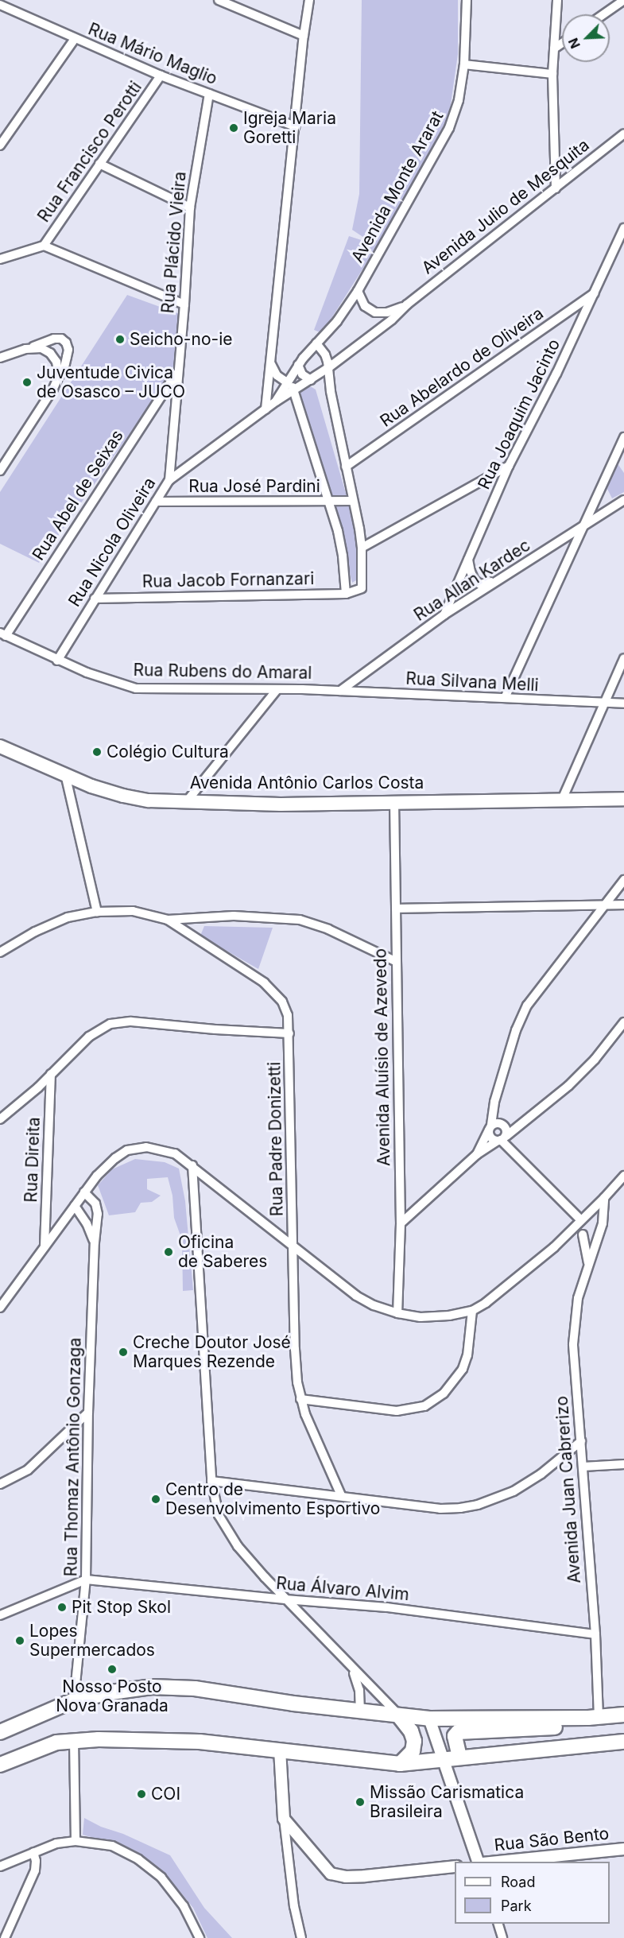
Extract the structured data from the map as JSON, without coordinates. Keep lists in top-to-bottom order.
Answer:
{
  "streets": {
    "main road": ["Avenida Antônio Carlos Costa"],
    "street": [
      "Rua Mário Maglio",
      "Rua Francisco Perotti",
      "Avenida Monte Ararat",
      "Avenida Julio de Mesquita",
      "Rua Plácido Vieira",
      "Rua Abelardo de Oliveira",
      "Rua Joaquim Jacinto",
      "Rua José Pardini",
      "Rua Abel de Seixas",
      "Rua Nicola Oliveira",
      "Rua Jacob Fornanzari",
      "Rua Allan Kardec",
      "Rua Rubens do Amaral",
      "Rua Silvana Melli",
      "Avenida Aluísio de Azevedo",
      "Rua Padre Donizetti",
      "Rua Direita",
      "Rua Thomaz Antônio Gonzaga",
      "Avenida Juan Cabrerizo",
      "Rua Álvaro Alvim",
      "Rua São Bento"
    ]
  },
  "crossings": [
    ["Rua Mário Maglio", "Rua Francisco Perotti"],
    ["Rua Mário Maglio", "Rua Plácido Vieira"],
    ["Avenida Monte Ararat", "Avenida Julio de Mesquita"],
    ["Avenida Monte Ararat", "Rua Nicola Oliveira"],
    ["Avenida Julio de Mesquita", "Rua Nicola Oliveira"],
    ["Rua Plácido Vieira", "Rua Abel de Seixas"],
    ["Rua Plácido Vieira", "Rua Nicola Oliveira"],
    ["Rua Abelardo de Oliveira", "Rua Joaquim Jacinto"],
    ["Rua Joaquim Jacinto", "Rua Allan Kardec"],
    ["Rua José Pardini", "Rua Nicola Oliveira"],
    ["Rua Abel de Seixas", "Rua Rubens do Amaral"],
    ["Rua Nicola Oliveira", "Rua Jacob Fornanzari"],
    ["Rua Nicola Oliveira", "Rua Rubens do Amaral"],
    ["Rua Allan Kardec", "Rua Rubens do Amaral"],
    ["Rua Allan Kardec", "Rua Silvana Melli"],
    ["Rua Rubens do Amaral", "Rua Silvana Melli"],
    ["Avenida Antônio Carlos Costa", "Avenida Aluísio de Azevedo"],
    ["Rua Thomaz Antônio Gonzaga", "Rua Álvaro Alvim"],
    ["Avenida Juan Cabrerizo", "Rua Álvaro Alvim"]
  ],
  "places": [
    "Igreja Maria Goretti",
    "Seicho-no-ie",
    "Juventude Civica de Osasco – JUCO",
    "Colégio Cultura",
    "Oficina de Saberes",
    "Creche Doutor José Marques Rezende",
    "Centro de Desenvolvimento Esportivo",
    "Pit Stop Skol",
    "Lopes Supermercados",
    "Nosso Posto Nova Granada",
    "COI",
    "Missão Carismatica Brasileira"
  ],
  "legend": ["Road", "Park"],
  "north": "bottom left"
}
